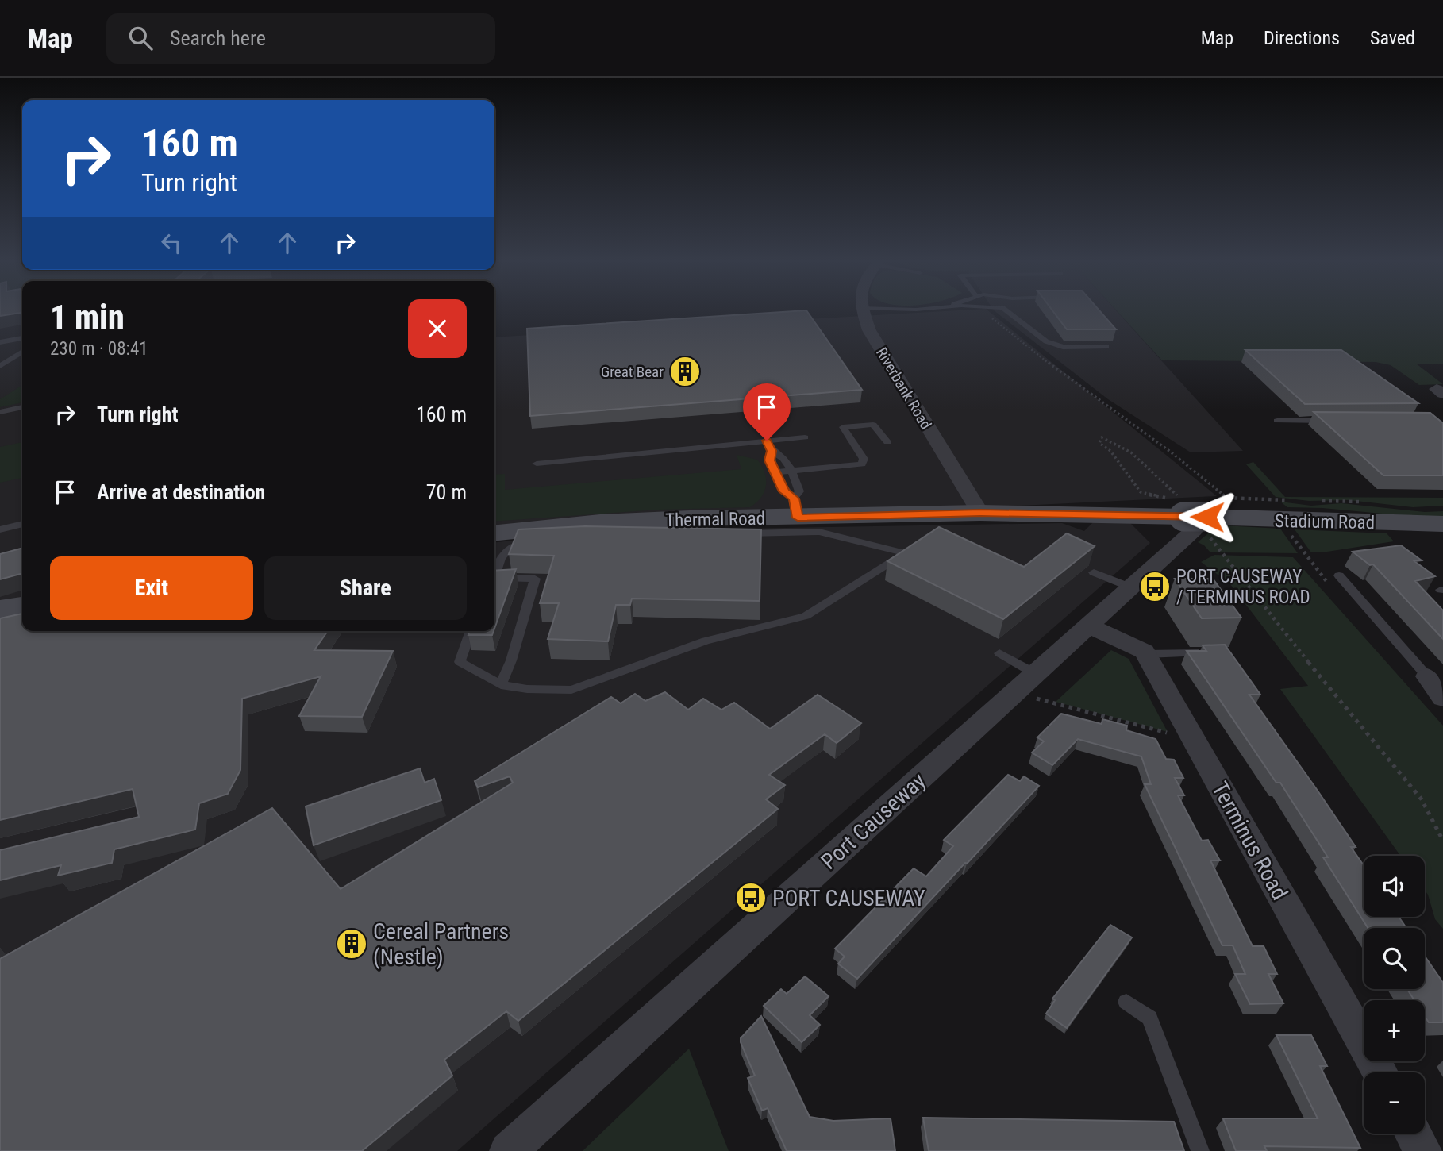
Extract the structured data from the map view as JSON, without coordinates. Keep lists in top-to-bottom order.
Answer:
{
  "streets": {
    "street": [
      "Riverbank Road",
      "Thermal Road",
      "Stadium Road",
      "Port Causeway",
      "Terminus Road"
    ]
  },
  "crossings": [
    ["Riverbank Road", "Thermal Road"],
    ["Thermal Road", "Stadium Road"],
    ["Thermal Road", "Port Causeway"],
    ["Stadium Road", "Port Causeway"]
  ],
  "places": {
    "building": ["Great Bear", "Cereal Partners (Nestle)"],
    "bus stop": ["PORT CAUSEWAY / TERMINUS ROAD", "PORT CAUSEWAY"]
  },
  "page": {
    "header": "Map",
    "search": "Search here",
    "nav": ["Map", "Directions", "Saved"],
    "turn": ["160 m", "Turn right"],
    "heading": ["1 min", "230 m · 08:41"],
    "list": [
      {
        "name": "Turn right",
        "value": "160 m"
      },
      {
        "name": "Arrive at destination",
        "value": "70 m"
      }
    ],
    "buttons": ["Exit", "Share"],
    "map_buttons": ["+", "−"]
  }
}
